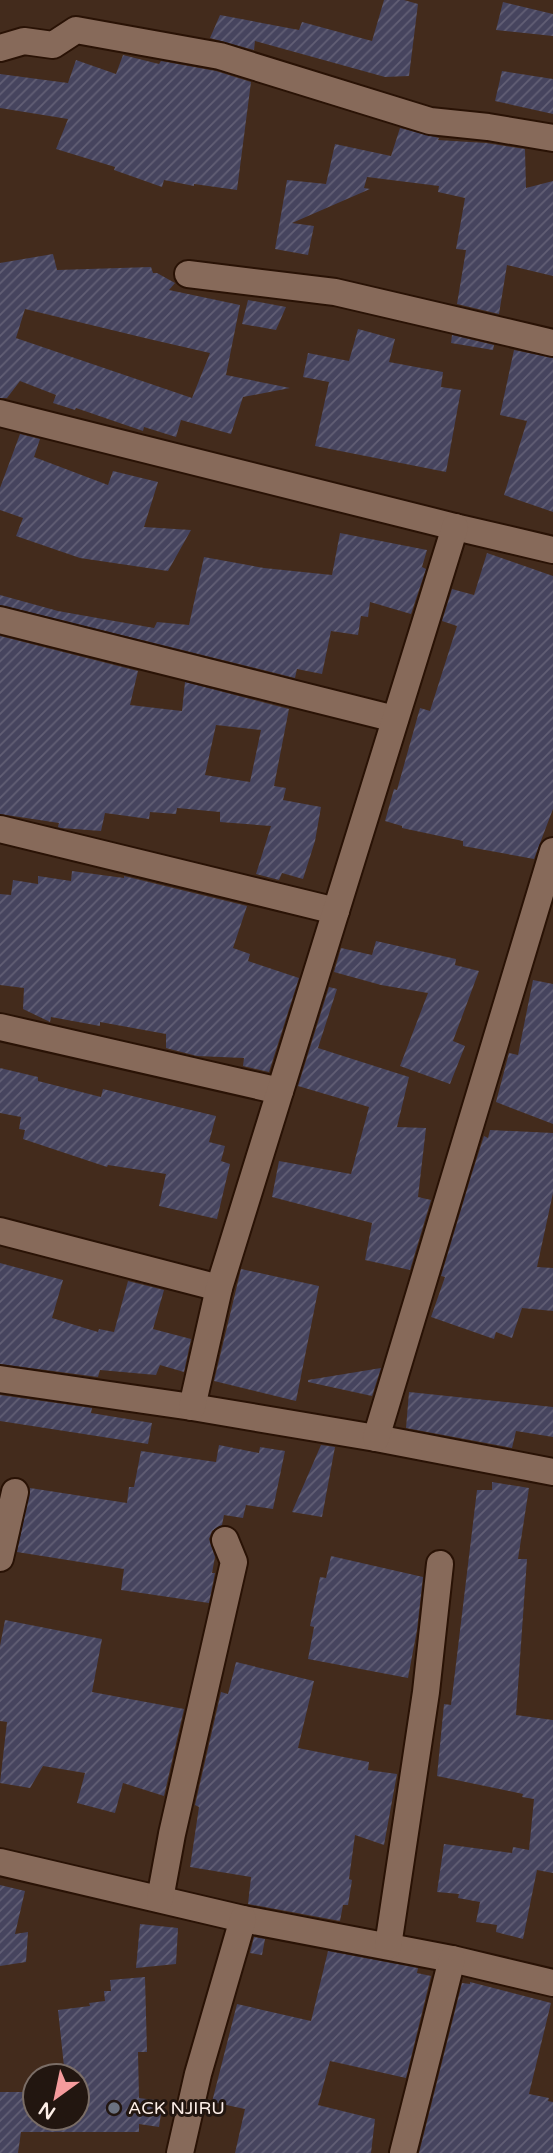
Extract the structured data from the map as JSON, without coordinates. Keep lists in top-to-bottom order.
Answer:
{
  "places": ["ACK NJIRU"],
  "north": "bottom left"
}
